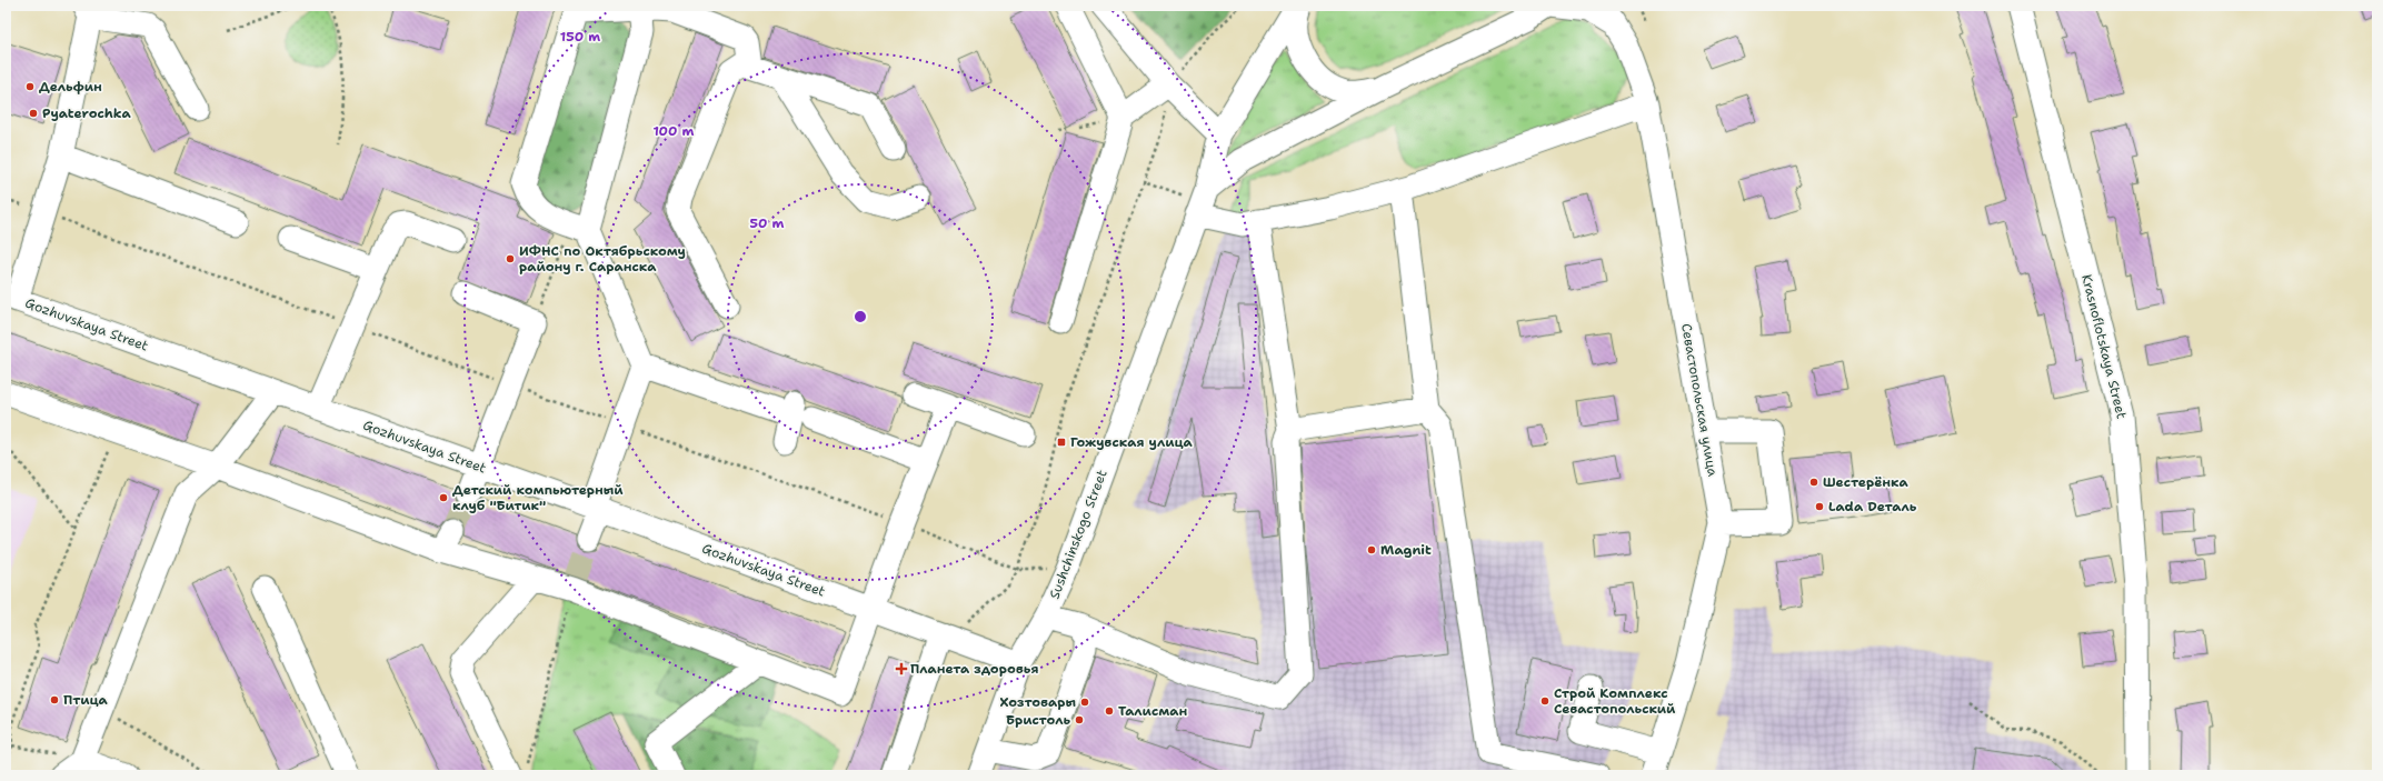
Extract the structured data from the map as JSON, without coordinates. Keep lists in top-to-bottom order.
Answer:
{
  "streets": {
    "street": [
      "Gozhuvskaya Street",
      "Krasnoflotskaya Street",
      "Севастопольская улица",
      "Sushchinskogo Street"
    ]
  },
  "crossings": [
    ["Gozhuvskaya Street", "Sushchinskogo Street"]
  ],
  "places": {
    "other": [
      "Дельфин",
      "Pyaterochka",
      "ИФНС по Октябрьскому району г. Саранска",
      "Шестерёнка",
      "Детский компьютерный клуб \"Битик\"",
      "Lada Dеталь",
      "Magnit",
      "Птица",
      "Строй Комплекс Севастопольский",
      "Хозтовары",
      "Талисман",
      "Бристоль"
    ],
    "transit": ["Гожувская улица"],
    "health": ["Планета здоровья"]
  },
  "rings": ["150 m", "100 m", "50 m"]
}
